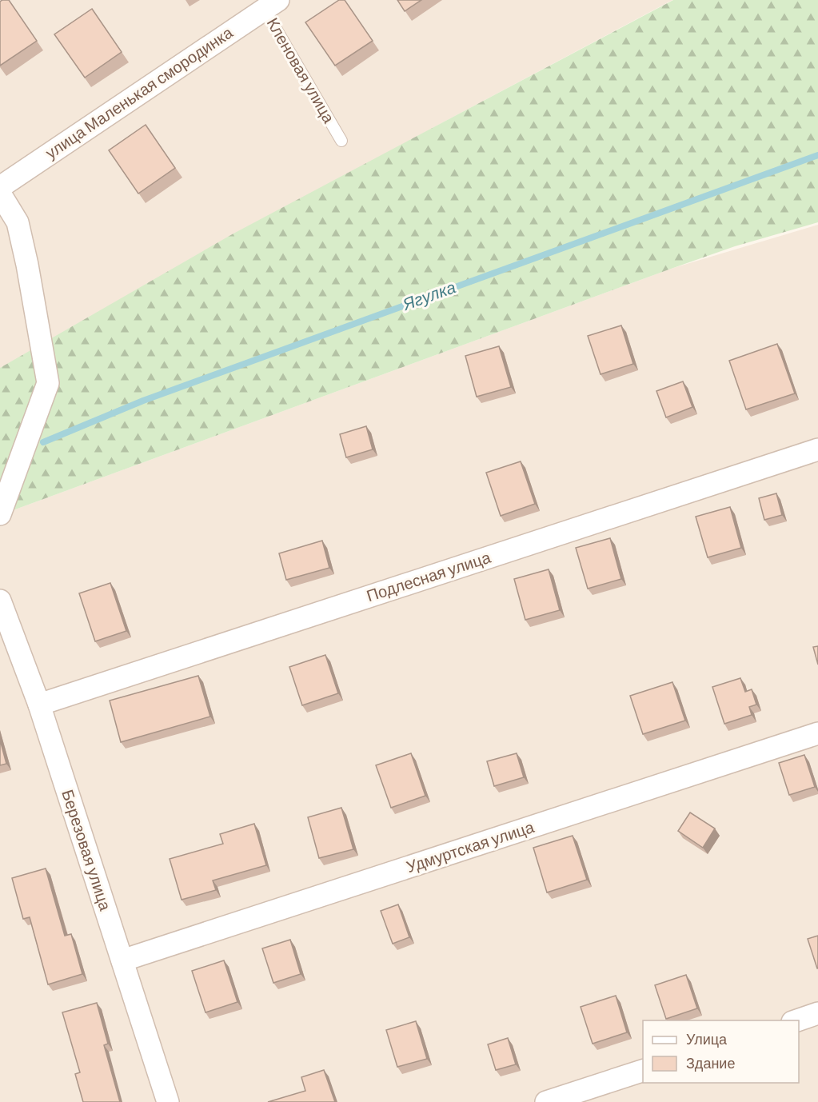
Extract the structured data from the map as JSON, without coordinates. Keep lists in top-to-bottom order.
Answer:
{
  "streets": {
    "street": [
      "улица Маленькая смородинка",
      "Подлесная улица",
      "Удмуртская улица",
      "Березовая улица"
    ],
    "lane": ["Кленовая улица"]
  },
  "crossings": [
    ["Кленовая улица", "улица Маленькая смородинка"],
    ["Подлесная улица", "Березовая улица"],
    ["Удмуртская улица", "Березовая улица"]
  ],
  "water": ["Ягулка"],
  "legend": ["Улица", "Здание"]
}
